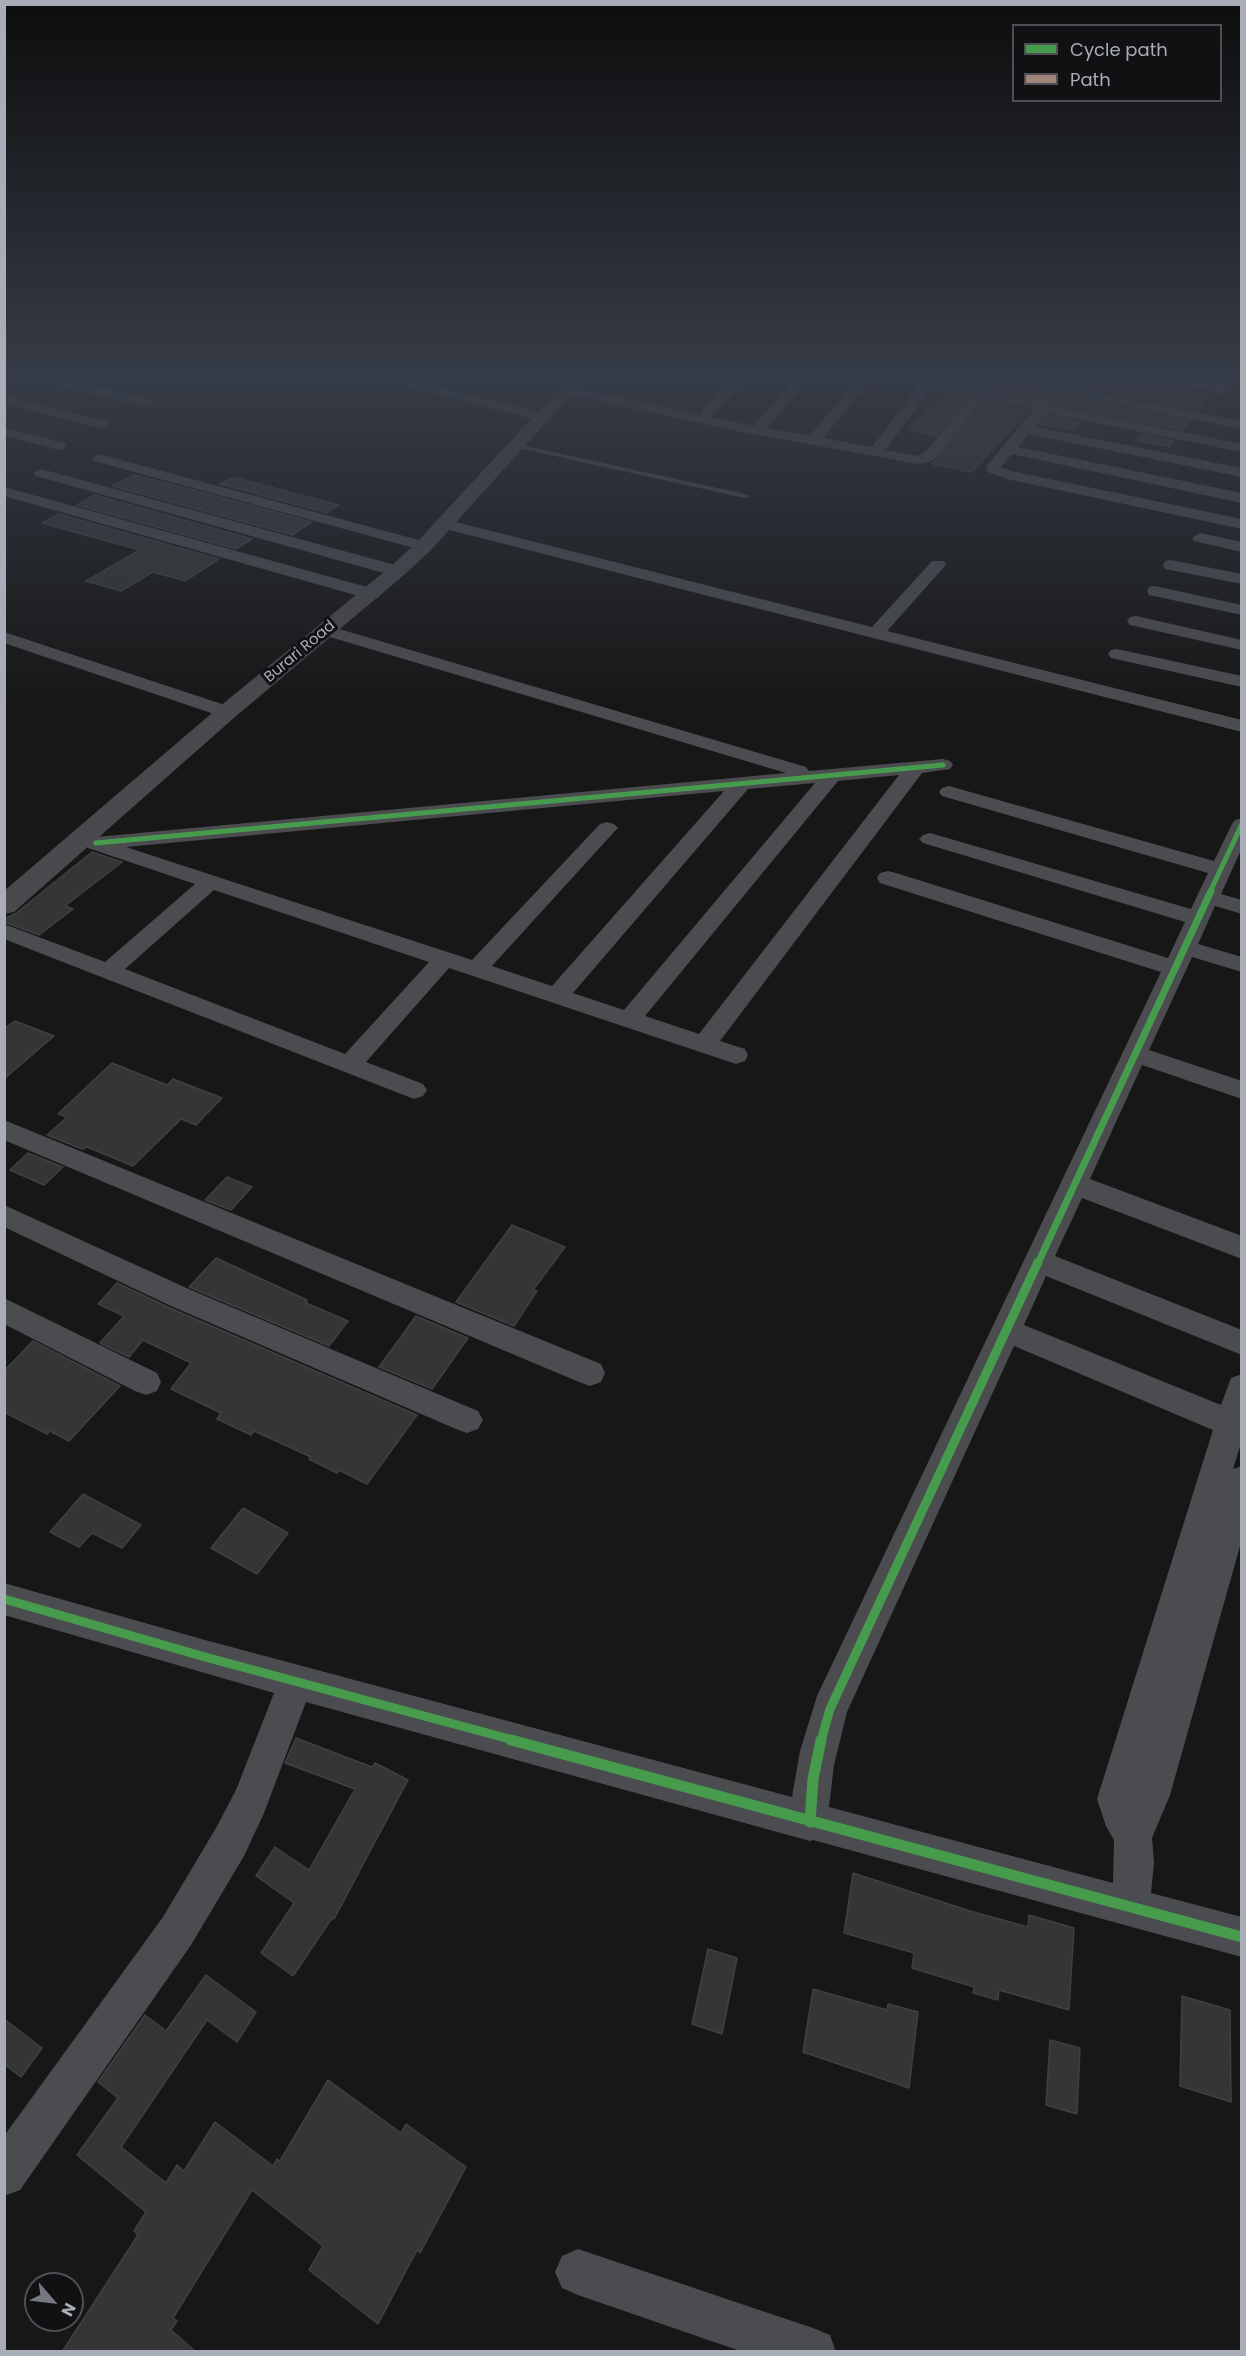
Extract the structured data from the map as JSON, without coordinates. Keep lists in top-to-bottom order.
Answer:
{
  "streets": {
    "main road": ["Burari Road"]
  },
  "legend": ["Cycle path", "Path"],
  "north": "bottom right"
}
